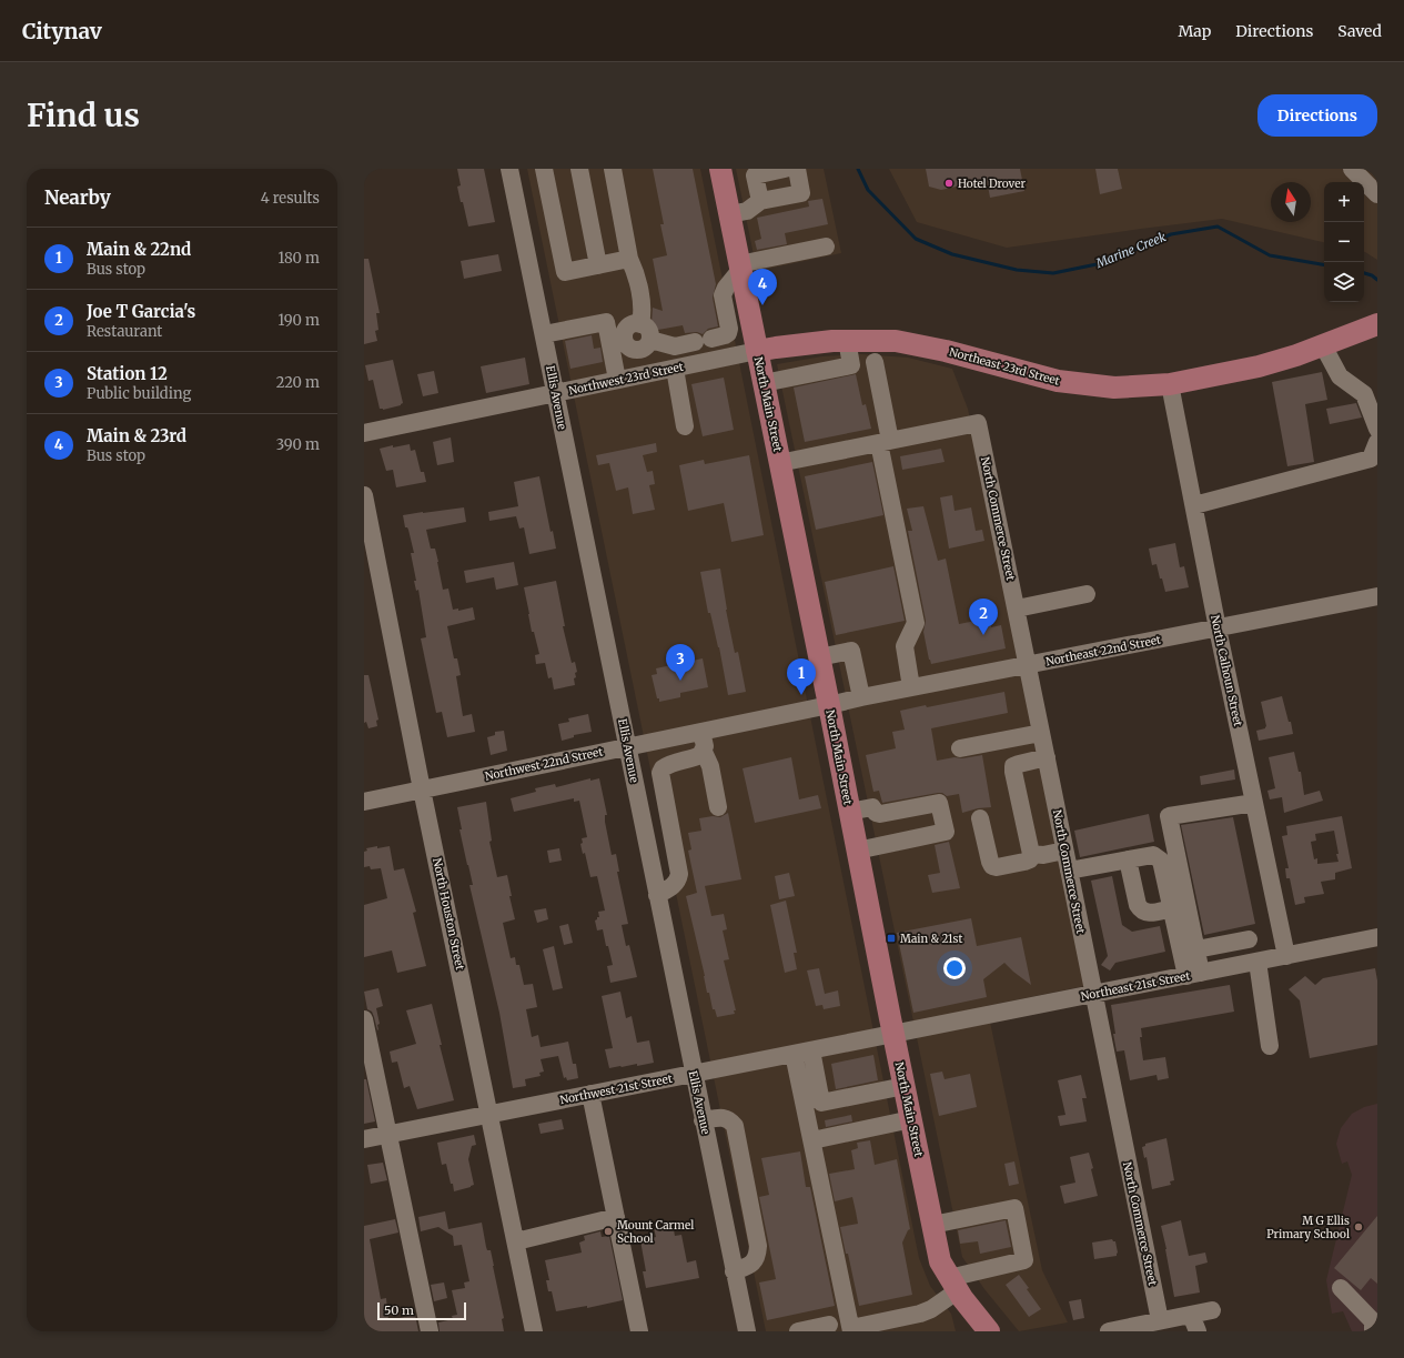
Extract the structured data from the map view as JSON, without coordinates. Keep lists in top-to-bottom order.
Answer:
{
  "streets": {
    "main road": ["Northeast 23rd Street", "North Main Street"],
    "street": [
      "Northwest 23rd Street",
      "Ellis Avenue",
      "North Commerce Street",
      "Northeast 22nd Street",
      "North Calhoun Street",
      "Northwest 22nd Street",
      "North Houston Street",
      "Northeast 21st Street",
      "Northwest 21st Street"
    ]
  },
  "crossings": [
    ["Northeast 23rd Street", "Northwest 23rd Street"],
    ["Northeast 23rd Street", "North Main Street"],
    ["Northeast 23rd Street", "North Calhoun Street"],
    ["Northwest 23rd Street", "Ellis Avenue"],
    ["Northwest 23rd Street", "North Main Street"],
    ["Ellis Avenue", "Northwest 22nd Street"],
    ["Ellis Avenue", "Northwest 21st Street"],
    ["North Main Street", "Northeast 22nd Street"],
    ["North Main Street", "Northwest 22nd Street"],
    ["North Main Street", "Northeast 21st Street"],
    ["North Main Street", "Northwest 21st Street"],
    ["North Commerce Street", "Northeast 22nd Street"],
    ["North Commerce Street", "Northeast 21st Street"],
    ["Northeast 22nd Street", "North Calhoun Street"],
    ["Northeast 22nd Street", "Northwest 22nd Street"],
    ["North Calhoun Street", "Northeast 21st Street"],
    ["Northwest 22nd Street", "North Houston Street"],
    ["North Houston Street", "Northwest 21st Street"],
    ["Northeast 21st Street", "Northwest 21st Street"]
  ],
  "water": ["Marine Creek"],
  "places": {
    "other": ["Hotel Drover", "M G Ellis Primary School", "Mount Carmel School"],
    "transit": ["Main & 21st"]
  },
  "scale_bar": "50 m",
  "north": "top",
  "page": {
    "header": "Citynav",
    "nav": ["Map", "Directions", "Saved"],
    "buttons": "Directions",
    "title": "Find us",
    "heading": ["Nearby", "4 results"],
    "map_buttons": ["+", "−"],
    "list": [
      {
        "mark": "1",
        "name": "Main & 22nd",
        "note": "Bus stop",
        "value": "180 m"
      },
      {
        "mark": "2",
        "name": "Joe T Garcia's",
        "note": "Restaurant",
        "value": "190 m"
      },
      {
        "mark": "3",
        "name": "Station 12",
        "note": "Public building",
        "value": "220 m"
      },
      {
        "mark": "4",
        "name": "Main & 23rd",
        "note": "Bus stop",
        "value": "390 m"
      }
    ],
    "pins": [
      "4",
      "2",
      "3",
      "1"
    ],
    "scale": "50 m"
  }
}
